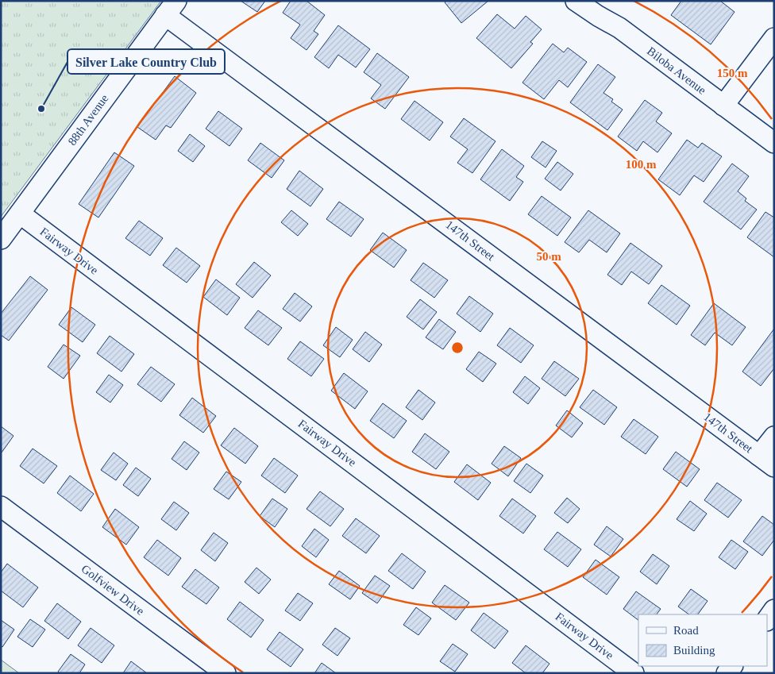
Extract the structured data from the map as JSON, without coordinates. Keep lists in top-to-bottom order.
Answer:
{
  "streets": {
    "street": [
      "Biloba Avenue",
      "88th Avenue",
      "147th Street",
      "Fairway Drive",
      "Golfview Drive"
    ]
  },
  "crossings": [
    ["88th Avenue", "147th Street"],
    ["88th Avenue", "Fairway Drive"]
  ],
  "places": ["Silver Lake Country Club"],
  "legend": ["Road", "Building"],
  "rings": ["150 m", "100 m", "50 m"]
}
